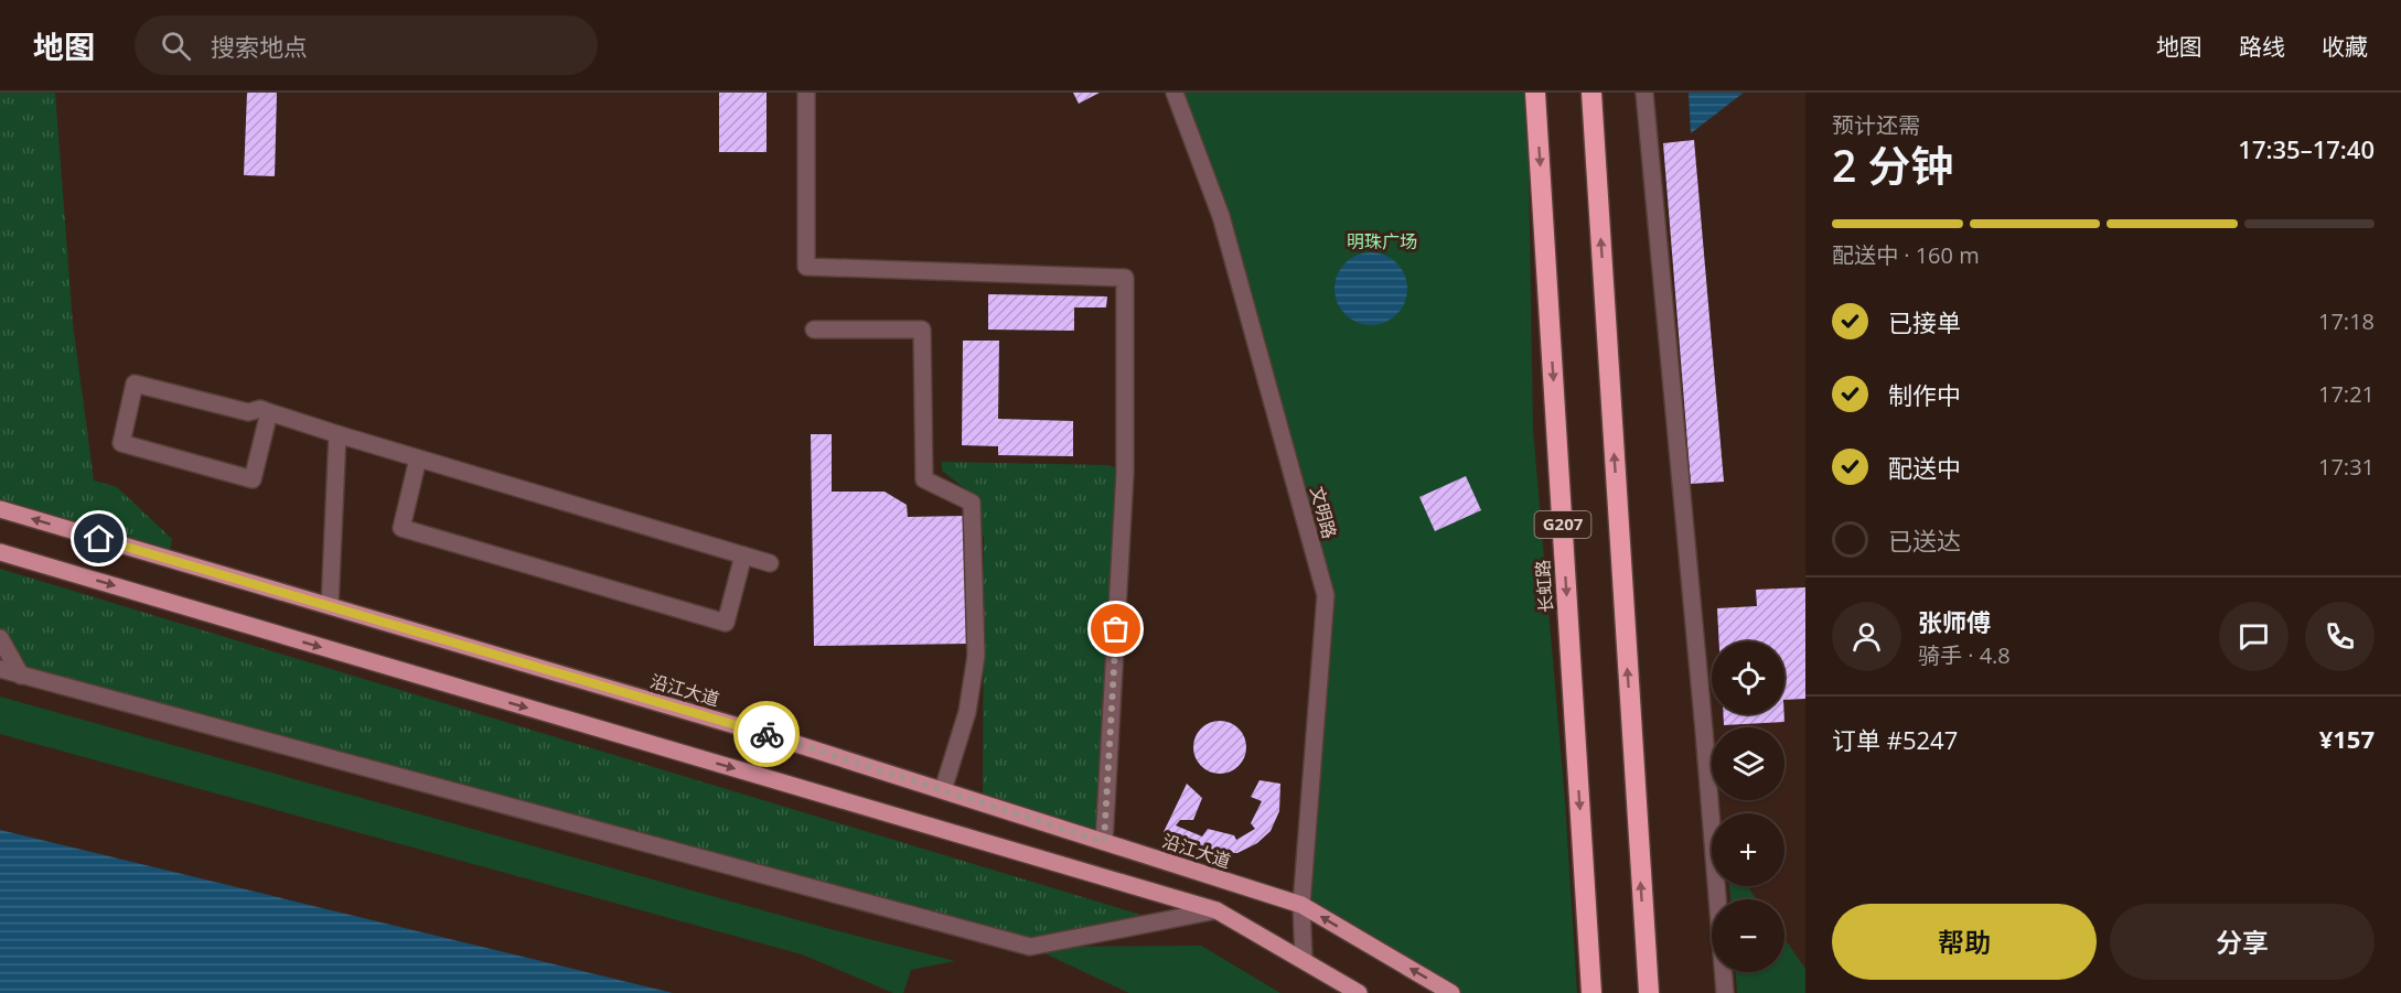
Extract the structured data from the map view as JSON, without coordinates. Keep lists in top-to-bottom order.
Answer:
{
  "streets": {
    "highway": ["G207", "长虹路"],
    "main road": ["沿江大道"],
    "street": ["文明路"]
  },
  "crossings": [
    ["文明路", "沿江大道"]
  ],
  "parks": ["明珠广场"],
  "page": {
    "header": "地图",
    "search": "搜索地点",
    "nav": ["地图", "路线", "收藏"],
    "heading": ["2 分钟", "预计还需", "17:35–17:40"],
    "panel": [
      "张师傅",
      "骑手 · 4.8",
      "订单 #5247",
      "¥157"
    ],
    "bar": "配送中 · 160 m",
    "list": [
      ["已接单", "17:18"],
      ["制作中", "17:21"],
      ["配送中", "17:31"],
      "已送达"
    ],
    "map_buttons": ["+", "−"],
    "buttons": ["帮助", "分享"]
  }
}
